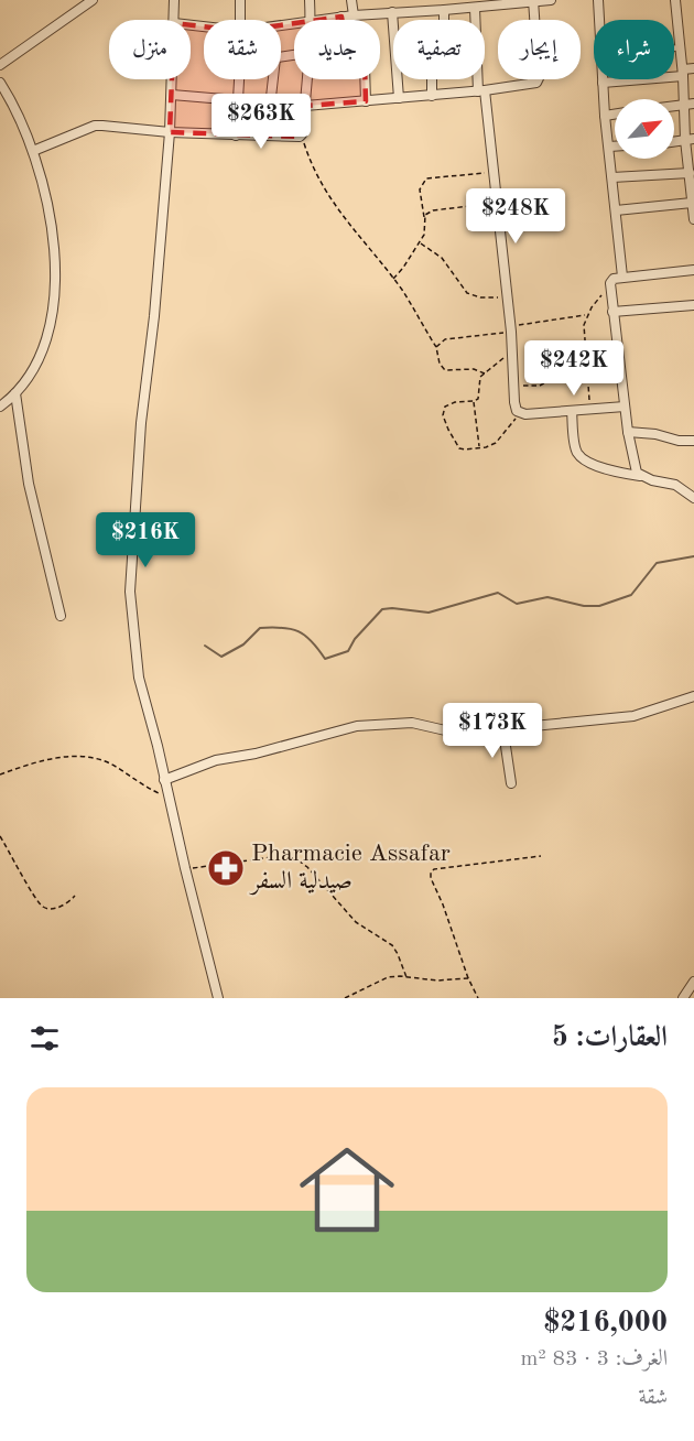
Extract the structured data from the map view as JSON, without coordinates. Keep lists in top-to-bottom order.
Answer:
{
  "places": {
    "pharmacy": ["Pharmacie Assafar صيدلية السفر"]
  },
  "north": "top right",
  "page": {
    "chip": [
      "شراء",
      "إيجار",
      "تصفية",
      "جديد",
      "شقة",
      "منزل"
    ],
    "price": [
      "$263K",
      "$248K",
      "$242K",
      "$216K",
      "$173K"
    ],
    "heading": "العقارات: 5",
    "list": [
      {
        "name": "$216,000",
        "note": "الغرف: 3 · 83 m² · شقة"
      }
    ]
  }
}
